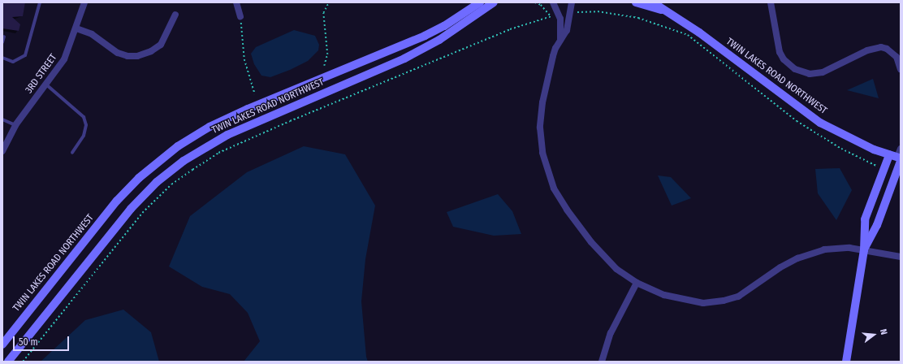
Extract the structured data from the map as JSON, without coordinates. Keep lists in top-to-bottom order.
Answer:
{
  "streets": {
    "main road": ["TWIN LAKES ROAD NORTHWEST"],
    "street": ["3RD STREET"]
  },
  "scale_bar": "50 m",
  "north": "right"
}
